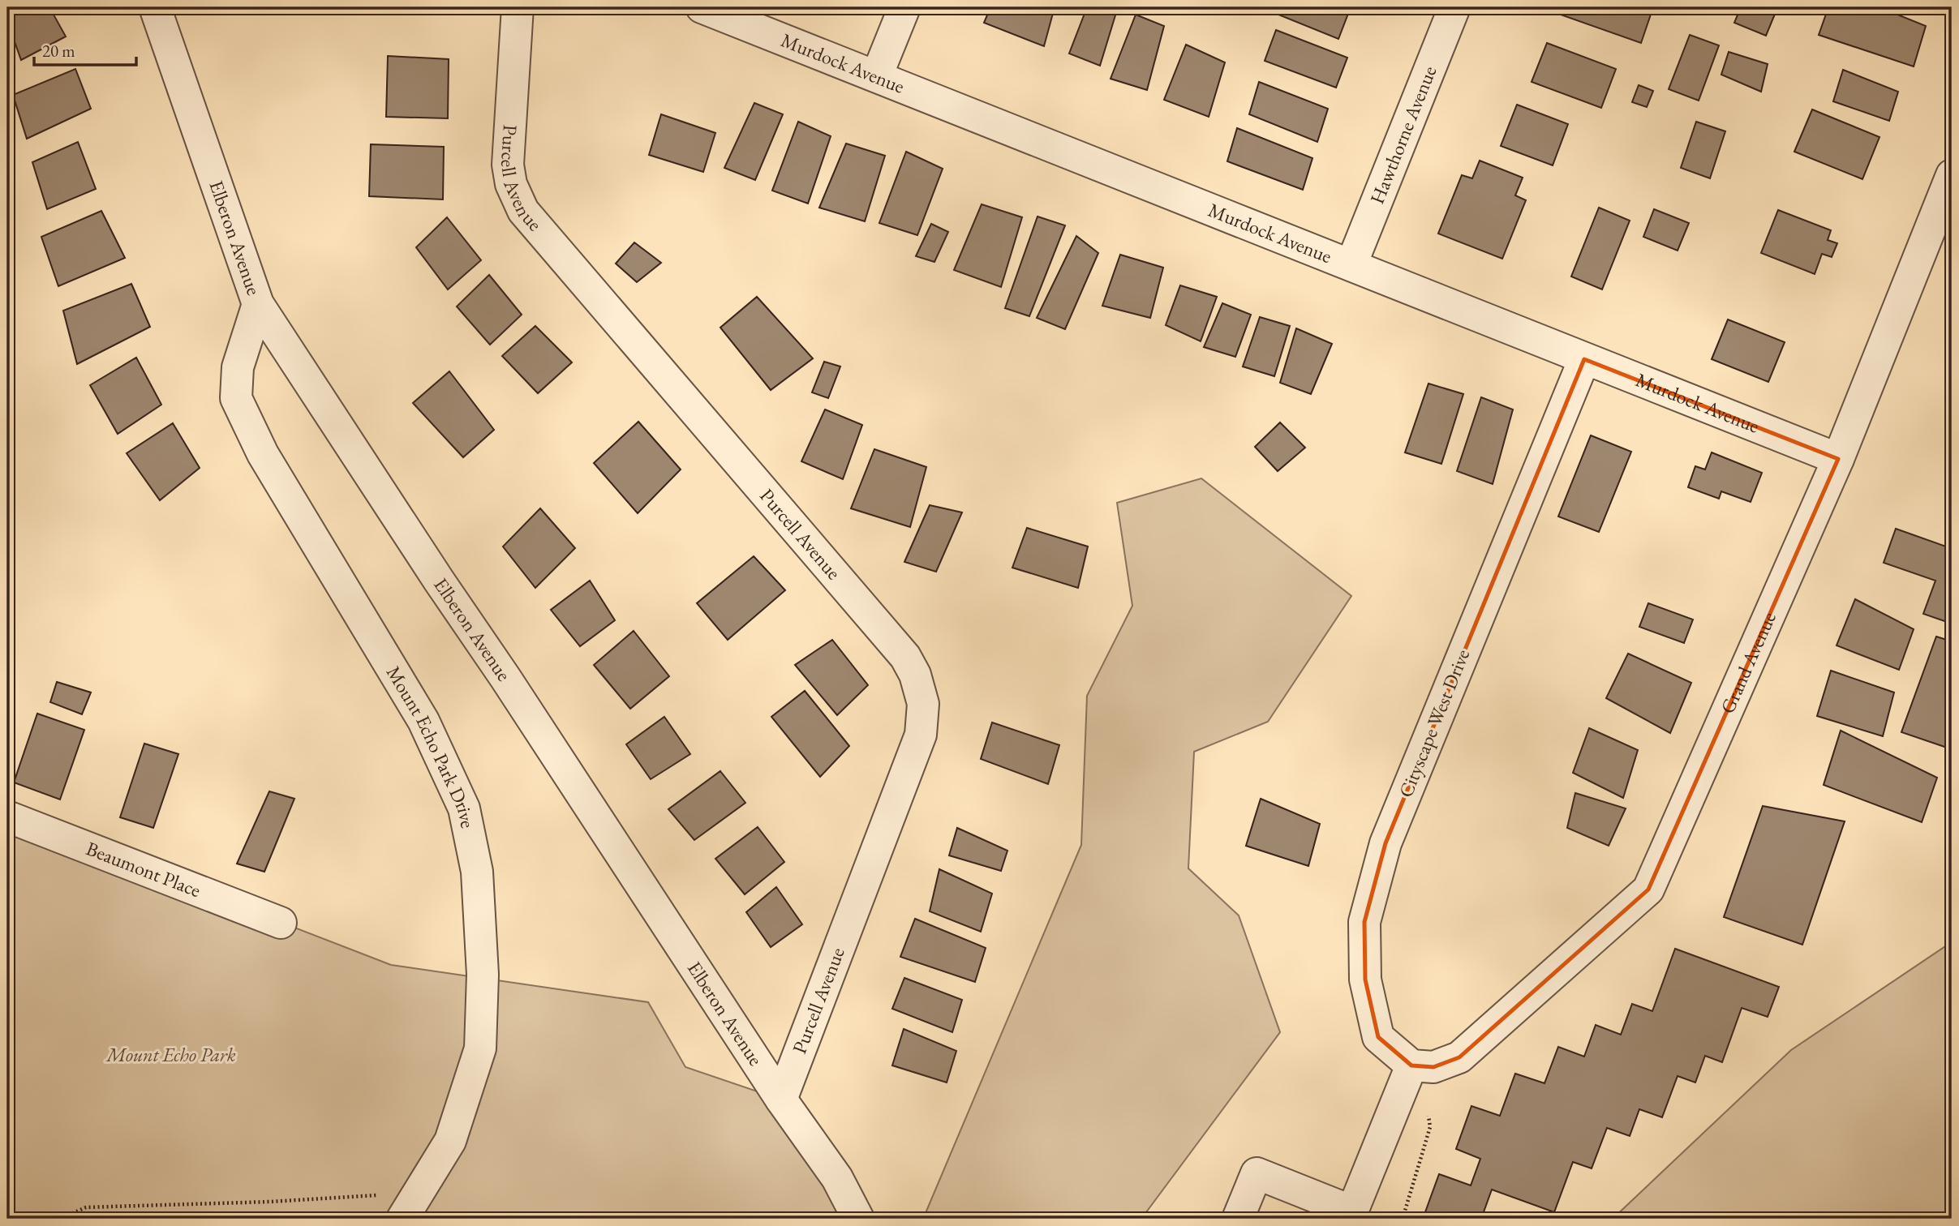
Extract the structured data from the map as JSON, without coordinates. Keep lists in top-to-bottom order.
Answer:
{
  "streets": {
    "street": [
      "Murdock Avenue",
      "Hawthorne Avenue",
      "Purcell Avenue",
      "Elberon Avenue",
      "Grand Avenue",
      "Cityscape West Drive",
      "Mount Echo Park Drive",
      "Beaumont Place"
    ]
  },
  "crossings": [
    ["Murdock Avenue", "Hawthorne Avenue"],
    ["Murdock Avenue", "Grand Avenue"],
    ["Murdock Avenue", "Cityscape West Drive"],
    ["Purcell Avenue", "Elberon Avenue"],
    ["Elberon Avenue", "Mount Echo Park Drive"],
    ["Grand Avenue", "Cityscape West Drive"]
  ],
  "parks": ["Mount Echo Park"],
  "scale_bar": "20 m"
}
